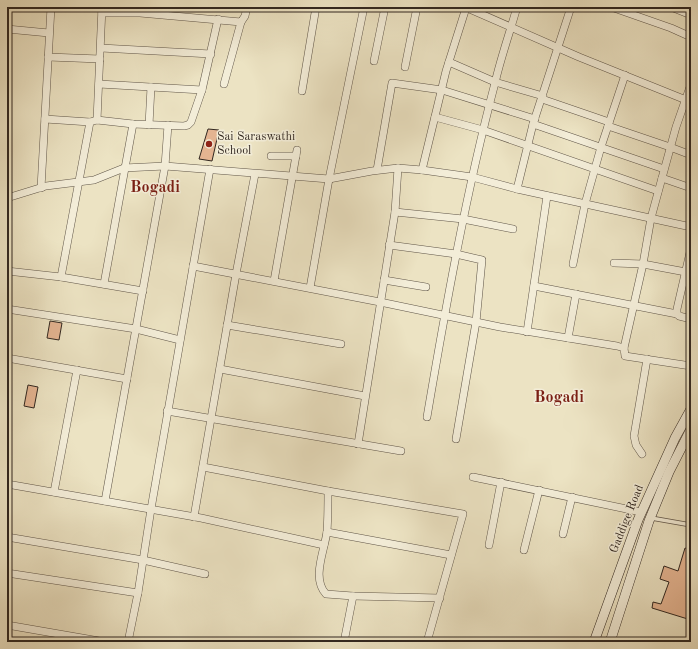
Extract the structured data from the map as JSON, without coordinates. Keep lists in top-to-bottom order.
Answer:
{
  "streets": {
    "main road": ["Gaddige Road"]
  },
  "districts": ["Bogadi", "Bogadi"],
  "places": ["Sai Saraswathi School"]
}
